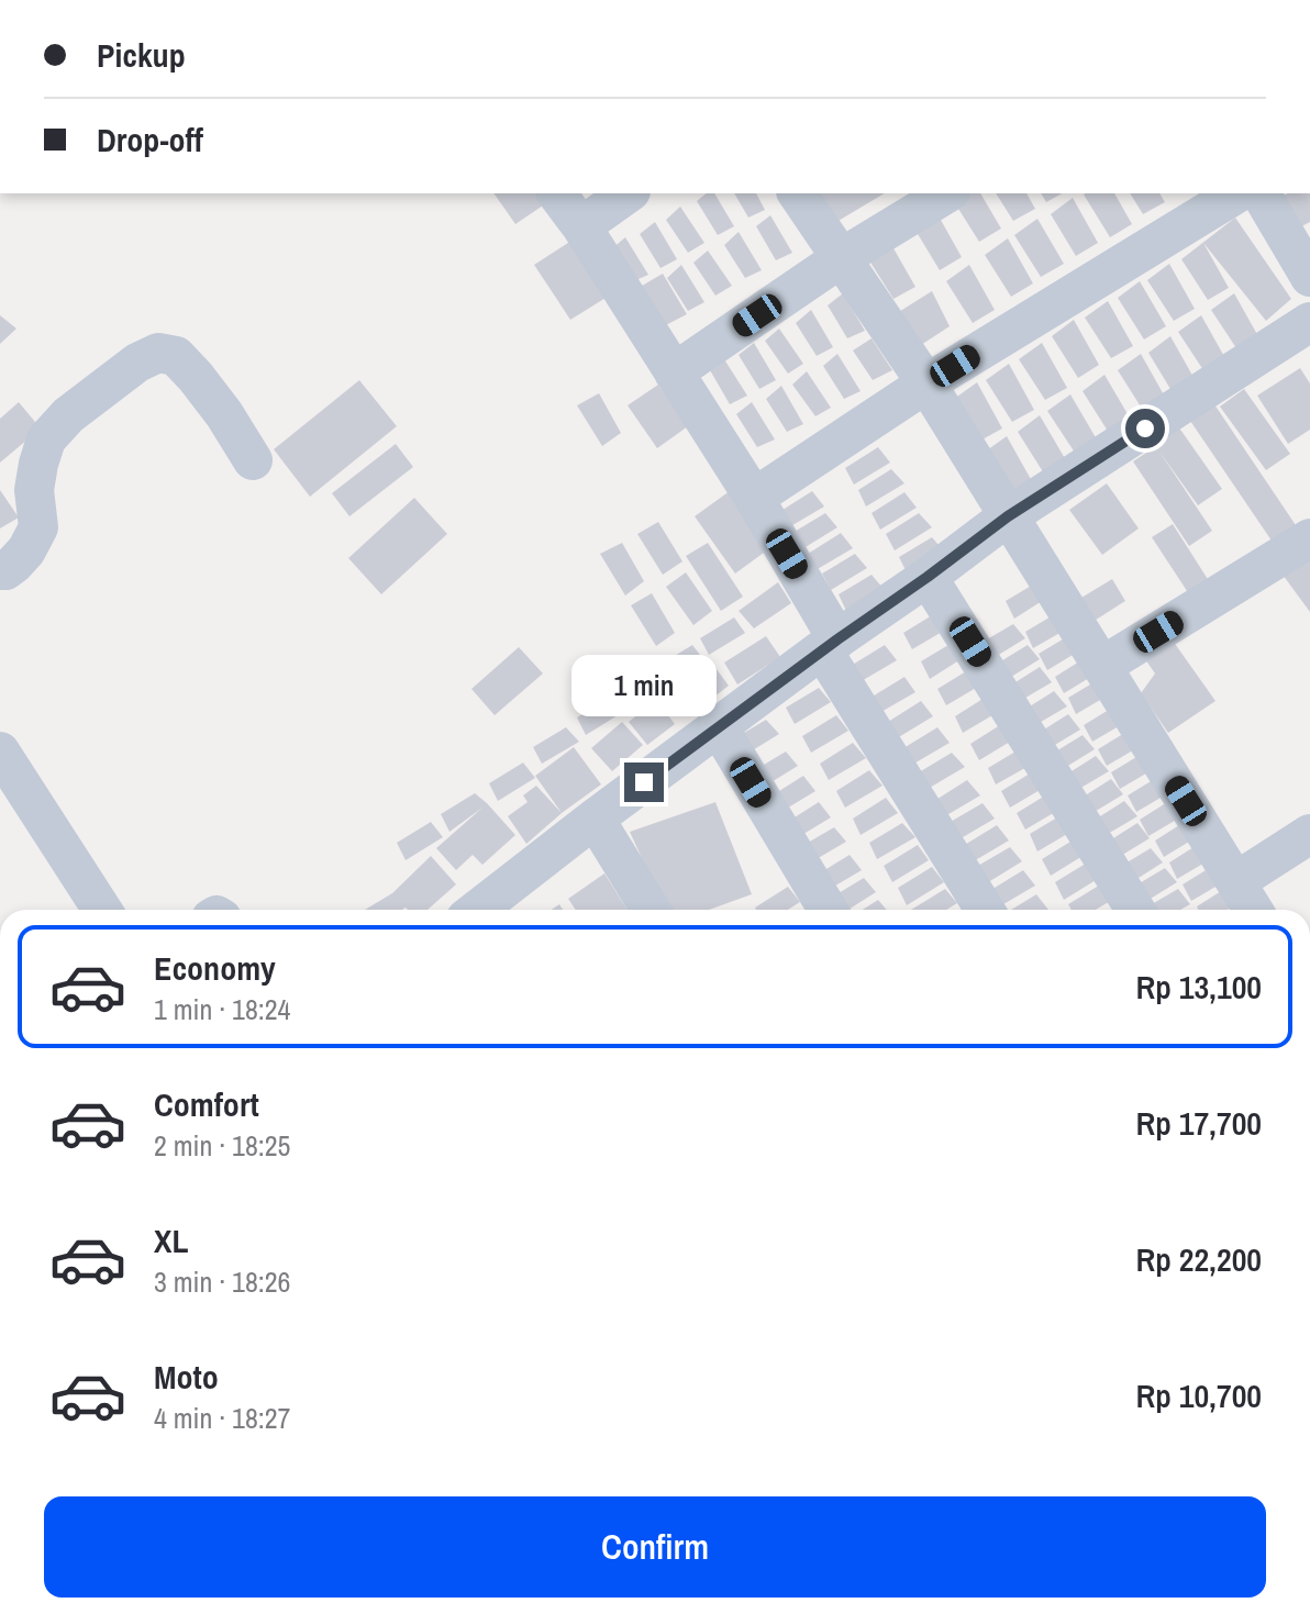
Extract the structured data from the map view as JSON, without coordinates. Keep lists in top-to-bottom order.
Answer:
{
  "page": {
    "banner": ["Pickup", "Drop-off"],
    "bubble": "1 min",
    "list": [
      {
        "name": "Economy",
        "note": "1 min · 18:24",
        "value": "Rp 13,100"
      },
      {
        "name": "Comfort",
        "note": "2 min · 18:25",
        "value": "Rp 17,700"
      },
      {
        "name": "XL",
        "note": "3 min · 18:26",
        "value": "Rp 22,200"
      },
      {
        "name": "Moto",
        "note": "4 min · 18:27",
        "value": "Rp 10,700"
      }
    ],
    "buttons": "Confirm"
  }
}
